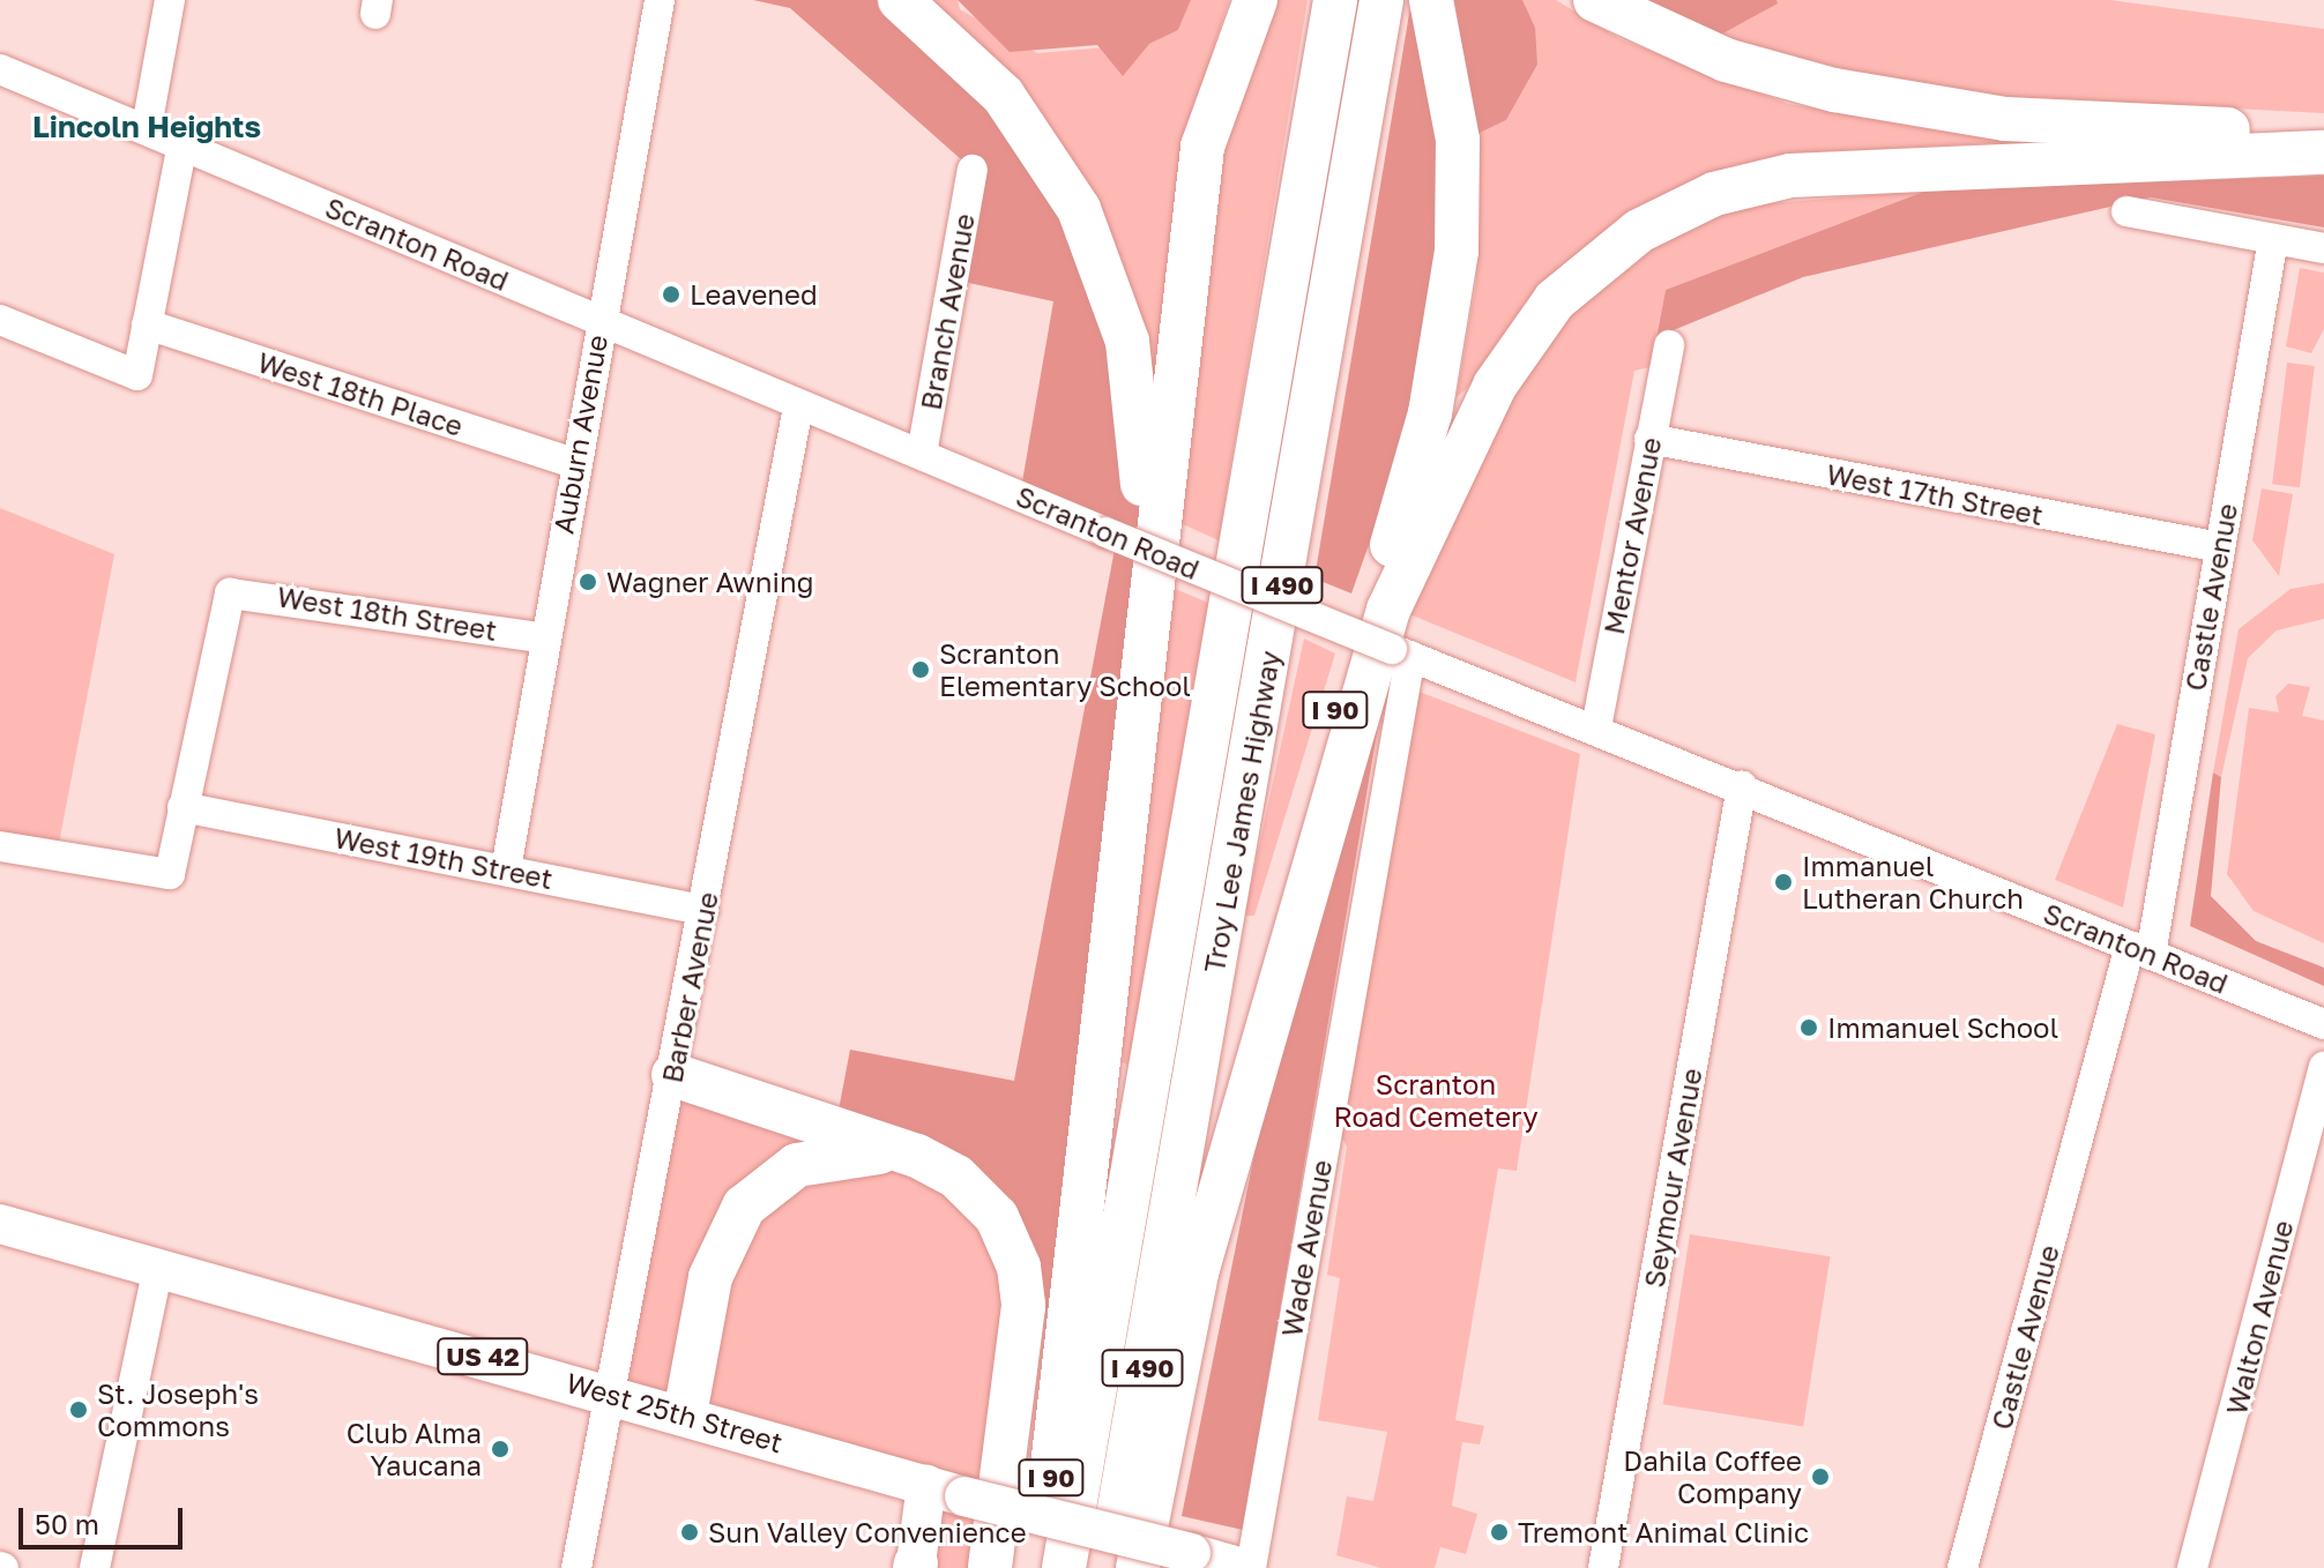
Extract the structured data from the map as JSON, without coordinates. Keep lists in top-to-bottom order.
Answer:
{
  "streets": {
    "highway": ["I 490", "I 90", "Troy Lee James Highway"],
    "main road": ["US 42", "West 25th Street"],
    "street": [
      "Scranton Road",
      "Branch Avenue",
      "West 18th Place",
      "Auburn Avenue",
      "West 17th Street",
      "Mentor Avenue",
      "Castle Avenue",
      "West 18th Street",
      "West 19th Street",
      "Barber Avenue",
      "Seymour Avenue",
      "Wade Avenue",
      "Walton Avenue"
    ]
  },
  "crossings": [
    ["Scranton Road", "Branch Avenue"],
    ["Scranton Road", "Auburn Avenue"],
    ["Scranton Road", "Mentor Avenue"],
    ["Scranton Road", "Castle Avenue"],
    ["Scranton Road", "Barber Avenue"],
    ["Scranton Road", "Seymour Avenue"],
    ["Scranton Road", "Wade Avenue"],
    ["West 18th Place", "Auburn Avenue"],
    ["Auburn Avenue", "West 18th Street"],
    ["Auburn Avenue", "West 19th Street"],
    ["West 17th Street", "Mentor Avenue"],
    ["West 17th Street", "Castle Avenue"],
    ["West 18th Street", "West 19th Street"],
    ["West 19th Street", "Barber Avenue"],
    ["Barber Avenue", "West 25th Street"]
  ],
  "districts": ["Lincoln Heights"],
  "parks": ["Scranton Road Cemetery"],
  "places": [
    "Leavened",
    "Wagner Awning",
    "Scranton Elementary School",
    "Immanuel Lutheran Church",
    "Immanuel School",
    "St. Joseph's Commons",
    "Club Alma Yaucana",
    "Dahila Coffee Company",
    "Sun Valley Convenience",
    "Tremont Animal Clinic"
  ],
  "scale_bar": "50 m"
}
